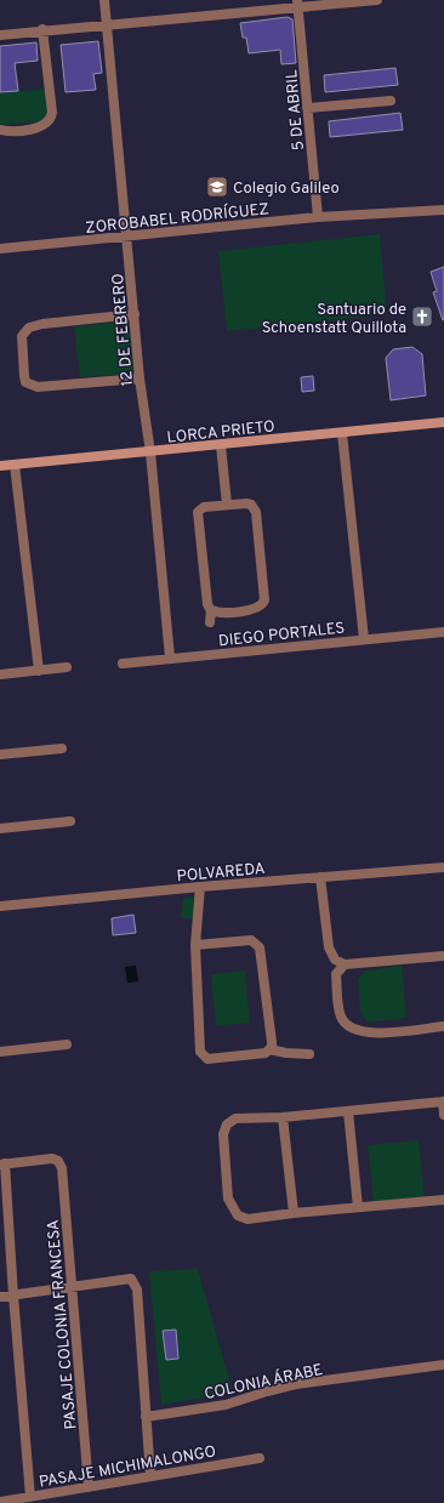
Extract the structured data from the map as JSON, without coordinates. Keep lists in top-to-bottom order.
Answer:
{
  "streets": {
    "main road": ["LORCA PRIETO"],
    "street": [
      "5 DE ABRIL",
      "ZOROBABEL RODRÍGUEZ",
      "12 DE FEBRERO",
      "DIEGO PORTALES",
      "POLVAREDA",
      "PASAJE COLONIA FRANCESA",
      "COLONIA ÁRABE",
      "PASAJE MICHIMALONGO"
    ]
  },
  "crossings": [
    ["5 DE ABRIL", "ZOROBABEL RODRÍGUEZ"],
    ["ZOROBABEL RODRÍGUEZ", "12 DE FEBRERO"],
    ["12 DE FEBRERO", "LORCA PRIETO"],
    ["12 DE FEBRERO", "DIEGO PORTALES"],
    ["PASAJE COLONIA FRANCESA", "PASAJE MICHIMALONGO"]
  ],
  "places": {
    "school or university": ["Colegio Galileo"],
    "church": ["Santuario de Schoenstatt Quillota"]
  }
}
